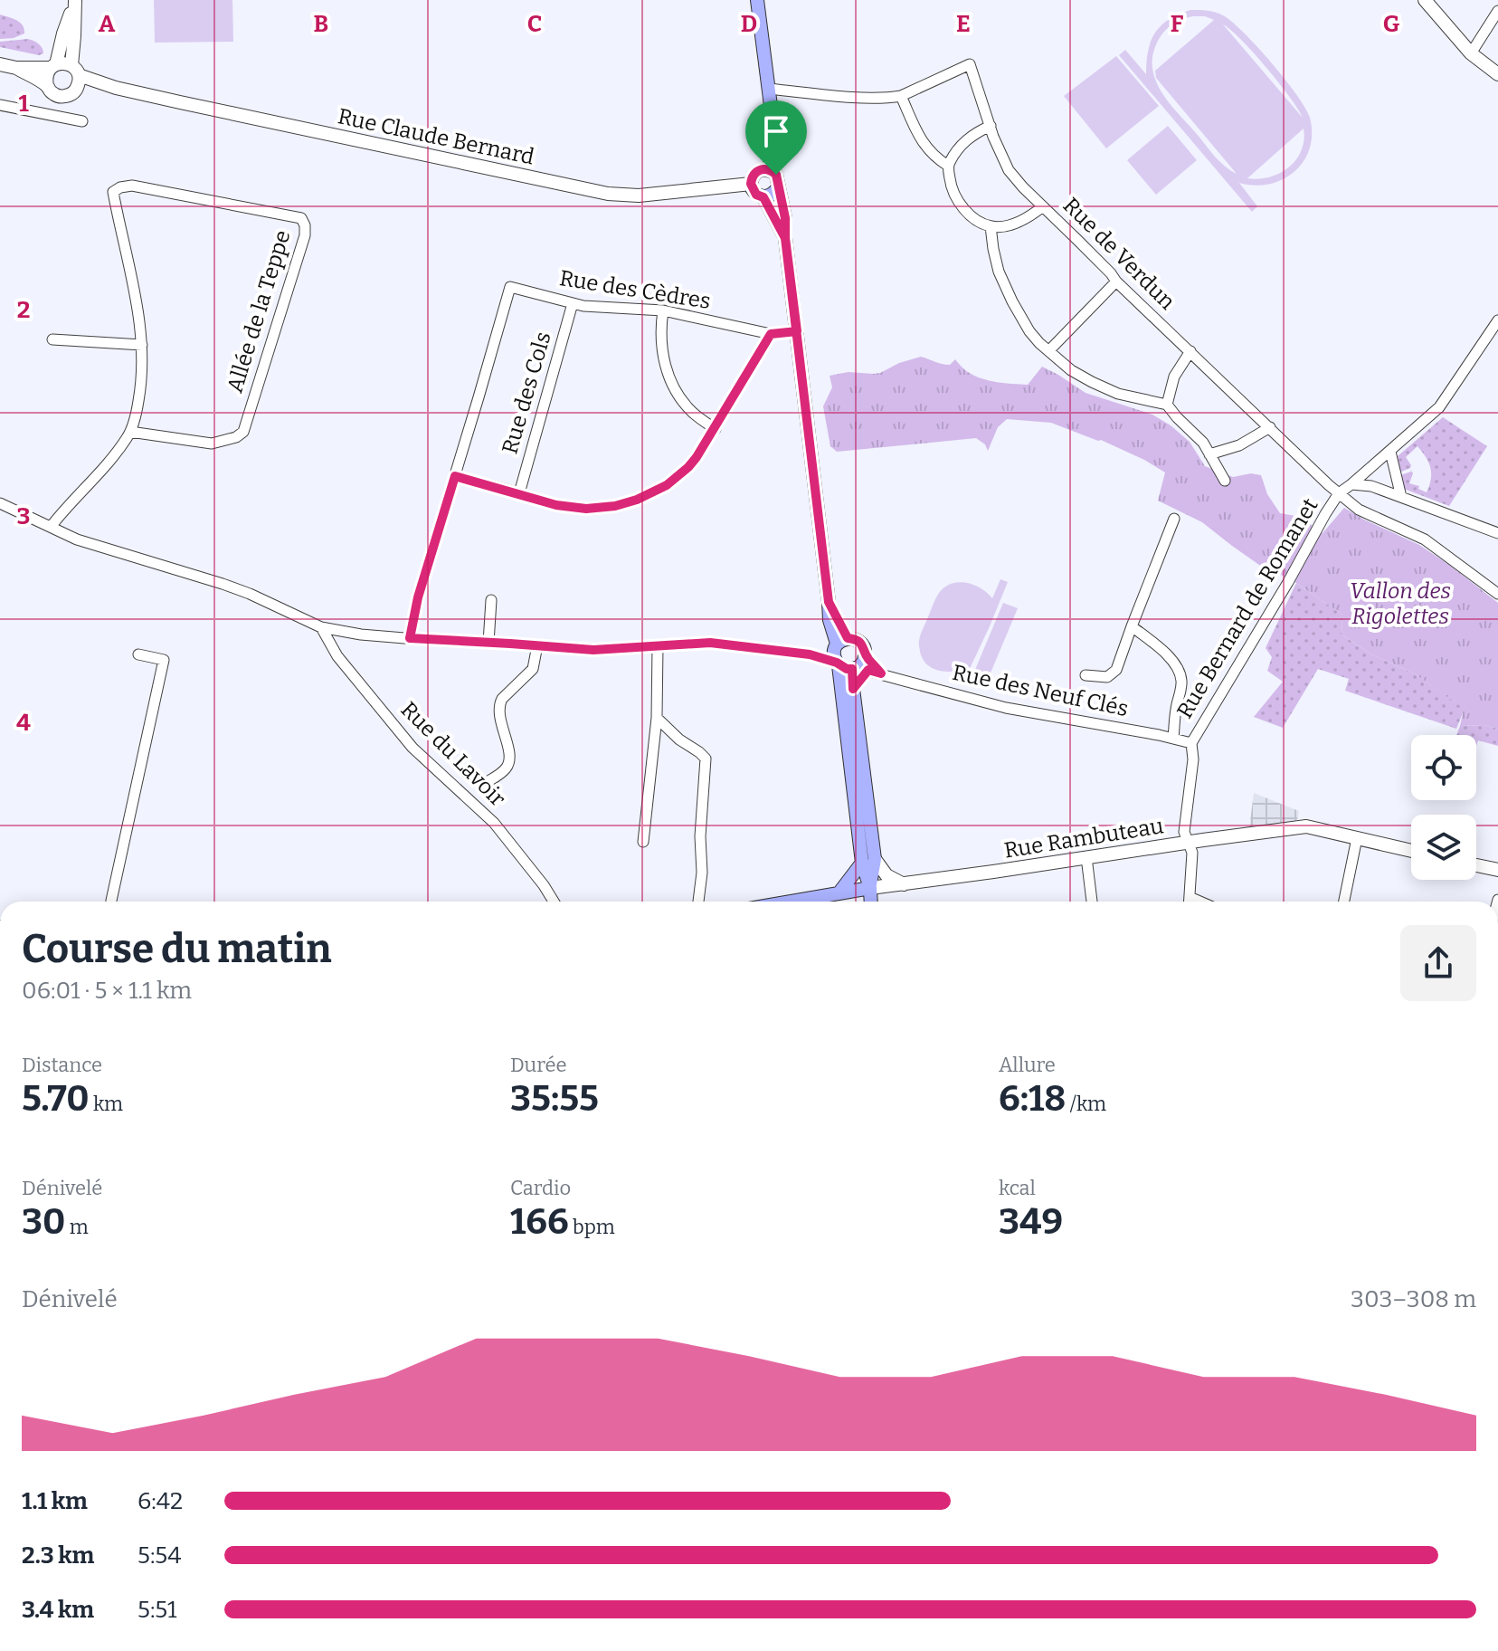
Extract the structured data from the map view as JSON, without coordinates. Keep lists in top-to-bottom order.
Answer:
{
  "streets": {
    "main road": ["Rue Rambuteau"],
    "street": [
      "Rue Claude Bernard",
      "Rue de Verdun",
      "Rue des Cèdres",
      "Allée de la Teppe",
      "Rue des Cols",
      "Rue Bernard de Romanet",
      "Rue des Neuf Clés",
      "Rue du Lavoir"
    ]
  },
  "crossings": [
    ["Rue de Verdun", "Rue Bernard de Romanet"],
    ["Rue des Cèdres", "Rue des Cols"],
    ["Rue Bernard de Romanet", "Rue des Neuf Clés"]
  ],
  "parks": ["Vallon des Rigolettes"],
  "page": {
    "heading": ["Course du matin", "06:01 · 5 × 1.1 km"],
    "stats": [
      ["Distance", "5.70 km"],
      ["Durée", "35:55"],
      ["Allure", "6:18 /km"],
      ["Dénivelé", "30 m"],
      ["Cardio", "166 bpm"],
      ["kcal", "349"]
    ],
    "chart": ["Dénivelé", "303–308 m"],
    "list": [
      {
        "name": "1.1 km",
        "note": "6:42"
      },
      {
        "name": "2.3 km",
        "note": "5:54"
      },
      {
        "name": "3.4 km",
        "note": "5:51"
      }
    ]
  },
  "grid": {
    "columns": [
      "A",
      "B",
      "C",
      "D",
      "E",
      "F",
      "G"
    ],
    "rows": [
      "1",
      "2",
      "3",
      "4"
    ]
  }
}
